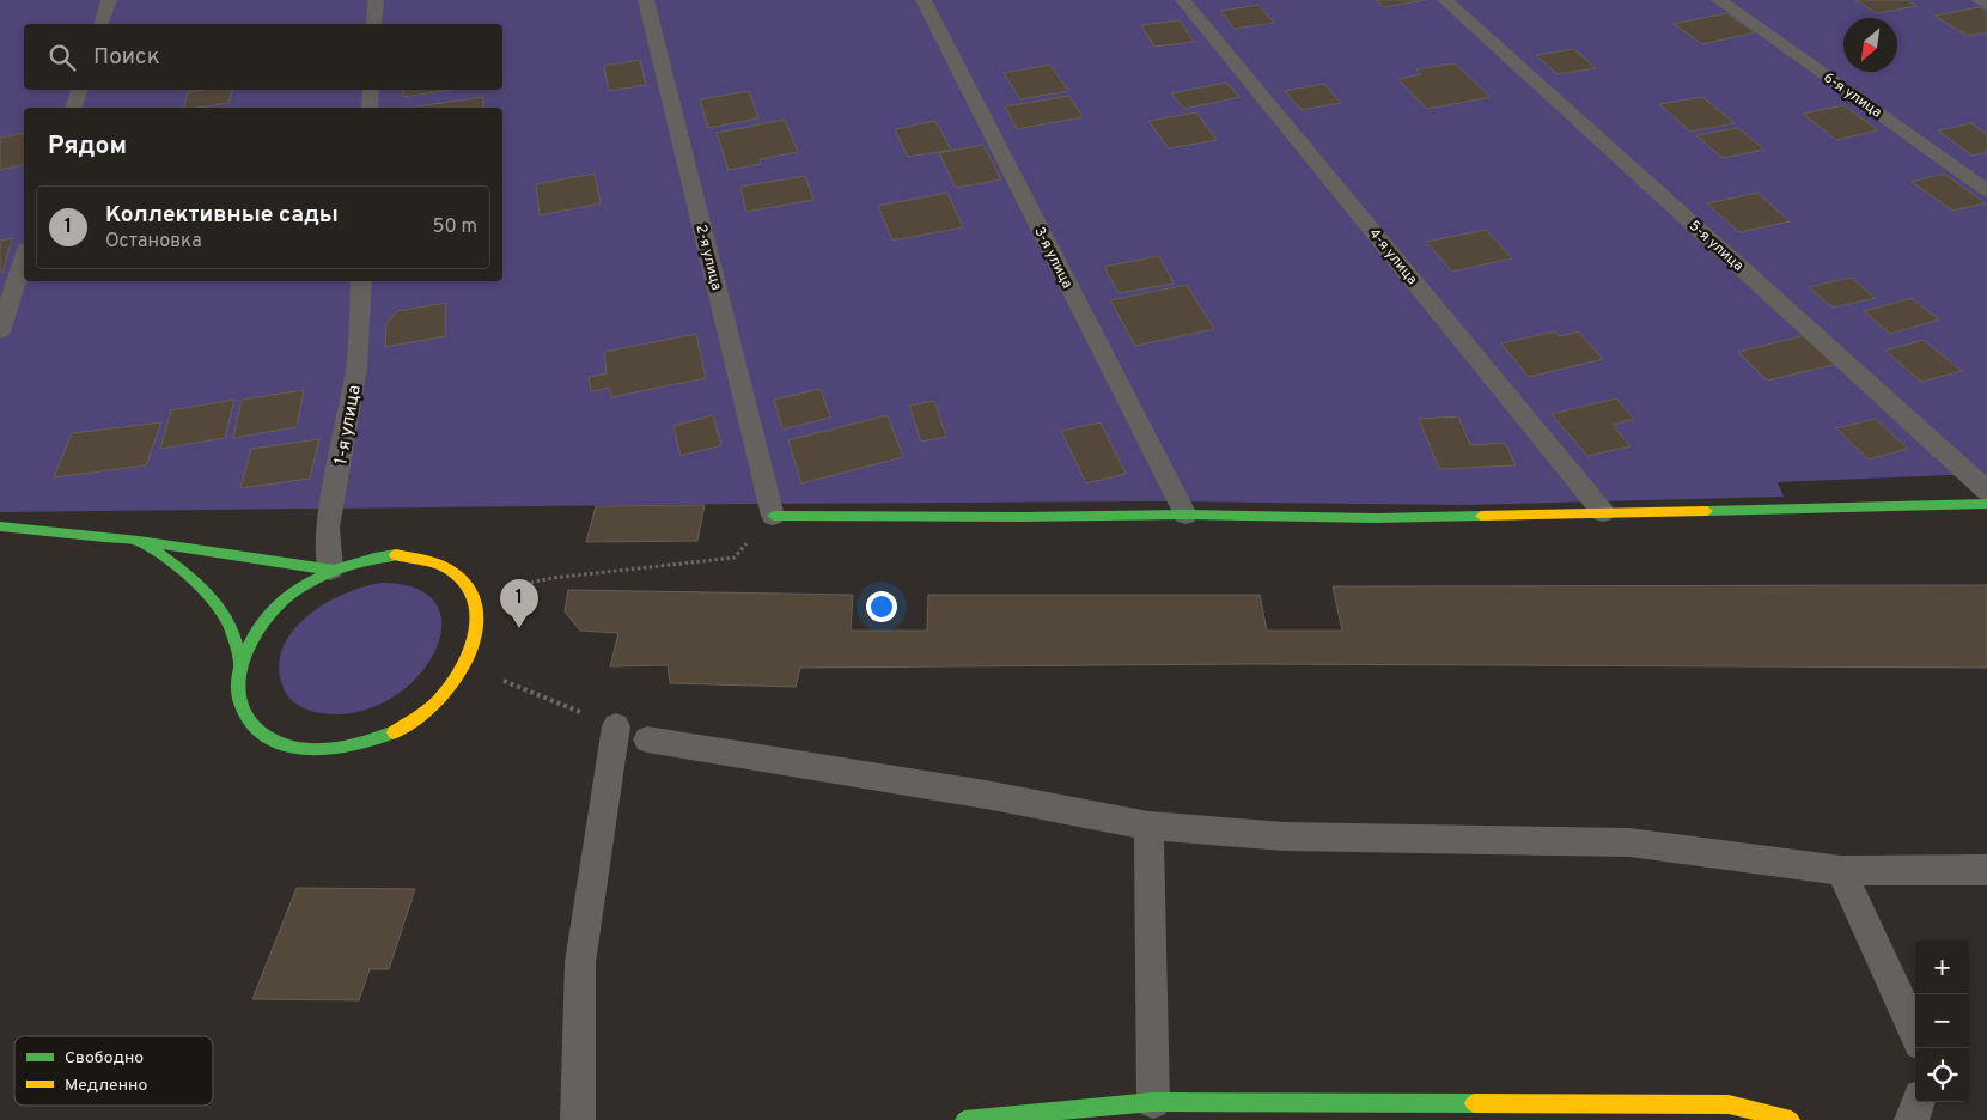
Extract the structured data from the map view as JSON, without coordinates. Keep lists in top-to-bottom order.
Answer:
{
  "streets": {
    "lane": [
      "6-я улица",
      "5-я улица",
      "4-я улица",
      "2-я улица",
      "3-я улица",
      "1-я улица"
    ]
  },
  "legend": ["Свободно", "Медленно"],
  "north": "bottom left",
  "page": {
    "search": "Поиск",
    "heading": "Рядом",
    "list": [
      {
        "mark": "1",
        "name": "Коллективные сады",
        "note": "Остановка",
        "value": "50 m"
      }
    ],
    "pins": "1",
    "map_buttons": ["+", "−"]
  }
}
